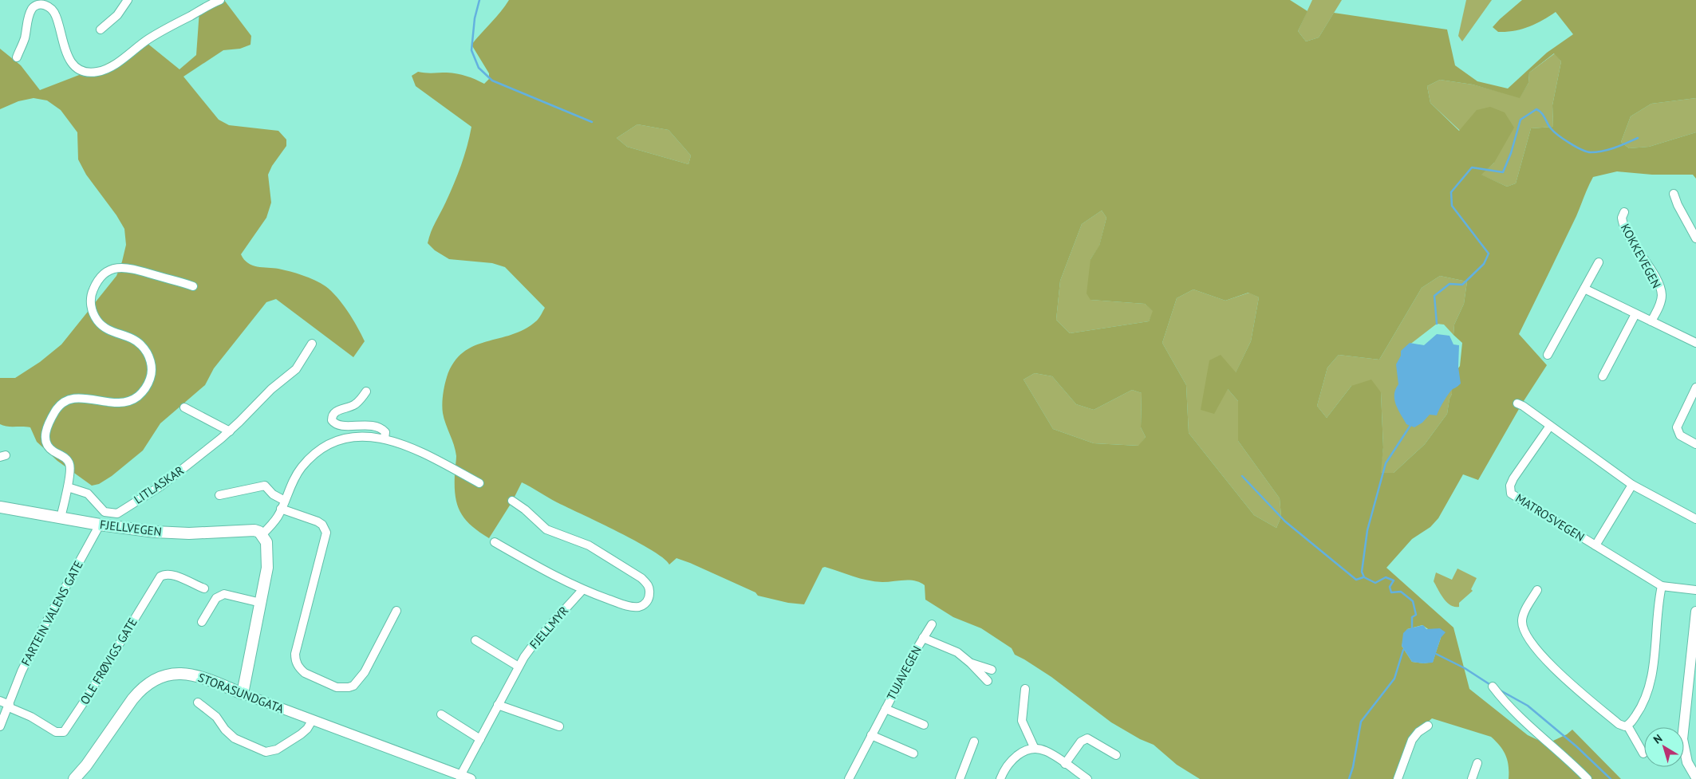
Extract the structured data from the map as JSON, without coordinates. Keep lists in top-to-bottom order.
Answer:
{
  "streets": {
    "main road": ["FJELLVEGEN", "STORASUNDGATA"],
    "street": [
      "KOKKEVEGEN",
      "LITLASKAR",
      "MATROSVEGEN",
      "FARTEIN VALENS GATE",
      "FJELLMYR",
      "OLE FRØVIGS GATE",
      "TUJAVEGEN"
    ]
  },
  "crossings": [
    ["FJELLVEGEN", "FARTEIN VALENS GATE"],
    ["FARTEIN VALENS GATE", "OLE FRØVIGS GATE"],
    ["FJELLMYR", "STORASUNDGATA"]
  ],
  "north": "top left"
}
